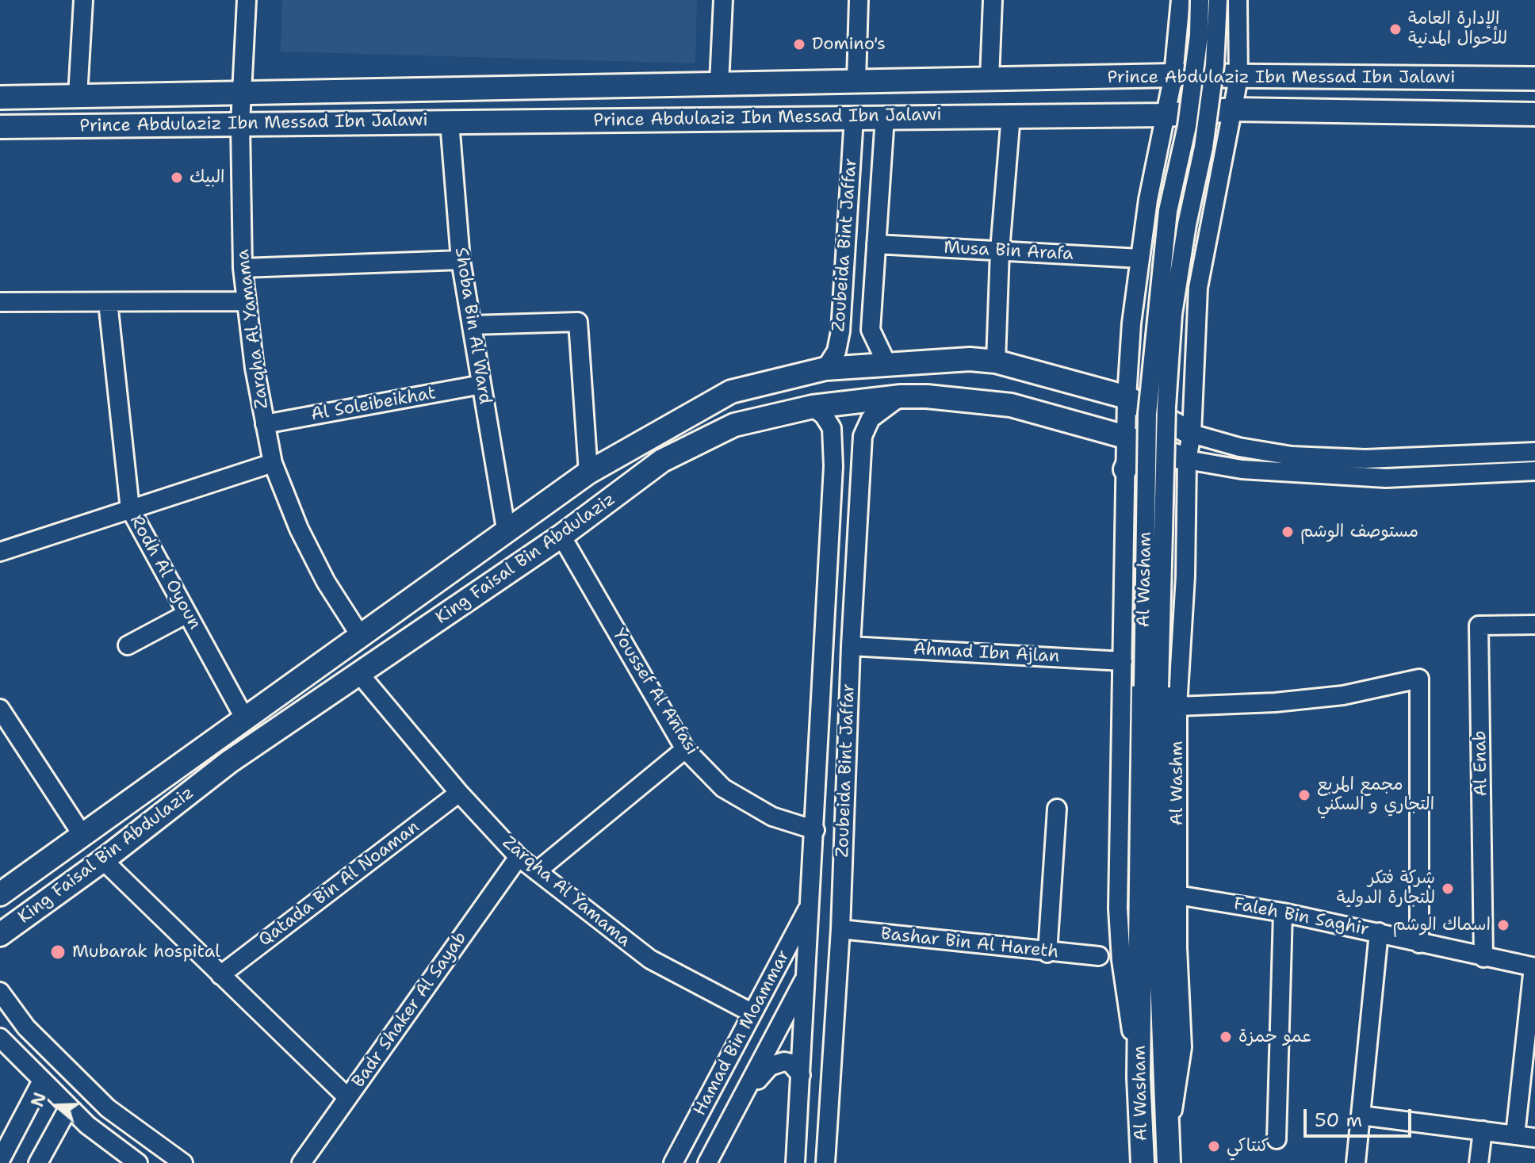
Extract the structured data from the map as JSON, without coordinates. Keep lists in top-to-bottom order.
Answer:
{
  "streets": {
    "main road": ["Prince Abdulaziz Ibn Messad Ibn Jalawi", "King Faisal Bin Abdulaziz", "Al Washam"],
    "street": [
      "Zoubeida Bint Jaffar",
      "Musa Bin Arafa",
      "Shoba Bin Al Ward",
      "Zarqha Al Yamama",
      "Al Soleibeikhat",
      "Rodh Al Oyoun",
      "Ahmad Ibn Ajlan",
      "Youssef Al Anfasi",
      "Al Enab",
      "Al Washm",
      "Qatada Bin Al Noaman",
      "Faleh Bin Saghir",
      "Bashar Bin Al Hareth",
      "Badr Shaker Al Sayab",
      "Hamad Bin Moammar"
    ]
  },
  "crossings": [
    ["Prince Abdulaziz Ibn Messad Ibn Jalawi", "Zoubeida Bint Jaffar"],
    ["Prince Abdulaziz Ibn Messad Ibn Jalawi", "Shoba Bin Al Ward"],
    ["Prince Abdulaziz Ibn Messad Ibn Jalawi", "Zarqha Al Yamama"],
    ["Zoubeida Bint Jaffar", "Musa Bin Arafa"],
    ["Zoubeida Bint Jaffar", "King Faisal Bin Abdulaziz"],
    ["Zoubeida Bint Jaffar", "Ahmad Ibn Ajlan"],
    ["Zoubeida Bint Jaffar", "Youssef Al Anfasi"],
    ["Zoubeida Bint Jaffar", "Bashar Bin Al Hareth"],
    ["Zoubeida Bint Jaffar", "Hamad Bin Moammar"],
    ["Shoba Bin Al Ward", "Al Soleibeikhat"],
    ["Shoba Bin Al Ward", "King Faisal Bin Abdulaziz"],
    ["Zarqha Al Yamama", "Al Soleibeikhat"],
    ["Zarqha Al Yamama", "King Faisal Bin Abdulaziz"],
    ["Zarqha Al Yamama", "Qatada Bin Al Noaman"],
    ["Zarqha Al Yamama", "Badr Shaker Al Sayab"],
    ["Zarqha Al Yamama", "Hamad Bin Moammar"],
    ["King Faisal Bin Abdulaziz", "Rodh Al Oyoun"],
    ["King Faisal Bin Abdulaziz", "Youssef Al Anfasi"],
    ["King Faisal Bin Abdulaziz", "Al Washm"],
    ["Al Washam", "Al Washm"],
    ["Al Enab", "Faleh Bin Saghir"],
    ["Al Washm", "Faleh Bin Saghir"]
  ],
  "places": [
    "الإدارة العامة للأحوال المدنية",
    "Domino's",
    "البيك",
    "مستوصف الوشم",
    "مجمع المربع التجاري و السكني",
    "شركة فتكر للتجارة الدولية",
    "اسماك الوشم",
    "Mubarak hospital",
    "عمو حمزة",
    "كنتاكي"
  ],
  "scale_bar": "50 m",
  "north": "left"
}
